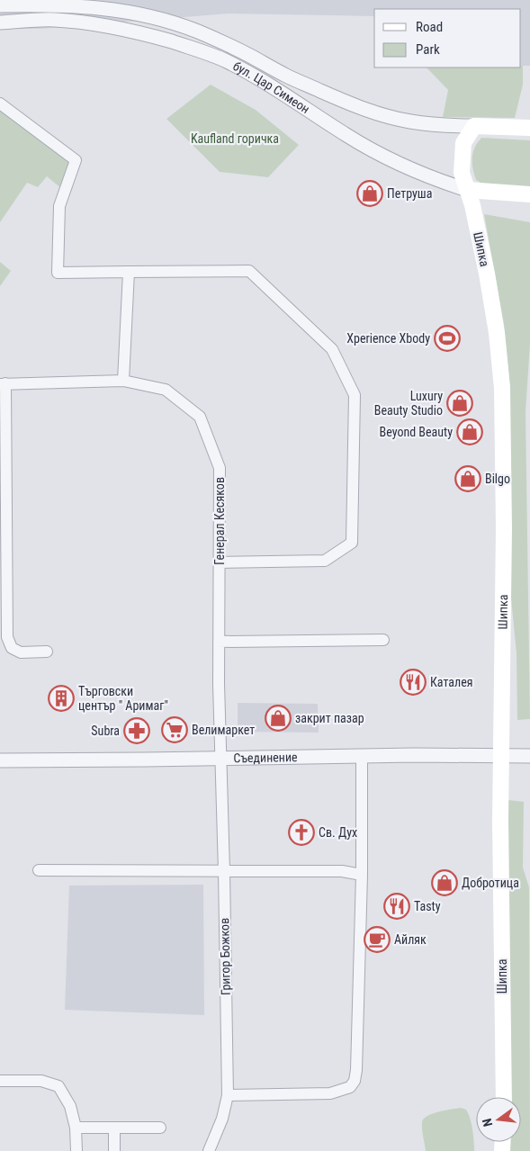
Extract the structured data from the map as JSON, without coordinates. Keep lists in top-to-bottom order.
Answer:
{
  "streets": {
    "main road": ["бул. Цар Симеон", "Шипка"],
    "street": ["Генерал Кесяков", "Съединение", "Григор Божков"]
  },
  "crossings": [
    ["бул. Цар Симеон", "Шипка"],
    ["Шипка", "Съединение"],
    ["Генерал Кесяков", "Съединение"],
    ["Генерал Кесяков", "Григор Божков"],
    ["Съединение", "Григор Божков"]
  ],
  "parks": ["Kaufland горичка"],
  "places": {
    "shop": [
      "Петруша",
      "Luxury Beauty Studio",
      "Beyond Beauty",
      "Bilgo",
      "закрит пазар",
      "Добротица"
    ],
    "sports": ["Xperience Xbody"],
    "restaurant": ["Каталея", "Tasty"],
    "building": ["Търговски център \" Аримаг\""],
    "supermarket": ["Велимаркет"],
    "pharmacy": ["Subra"],
    "church": ["Св. Дух"],
    "cafe": ["Айляк"]
  },
  "legend": ["Road", "Park"],
  "north": "left"
}
